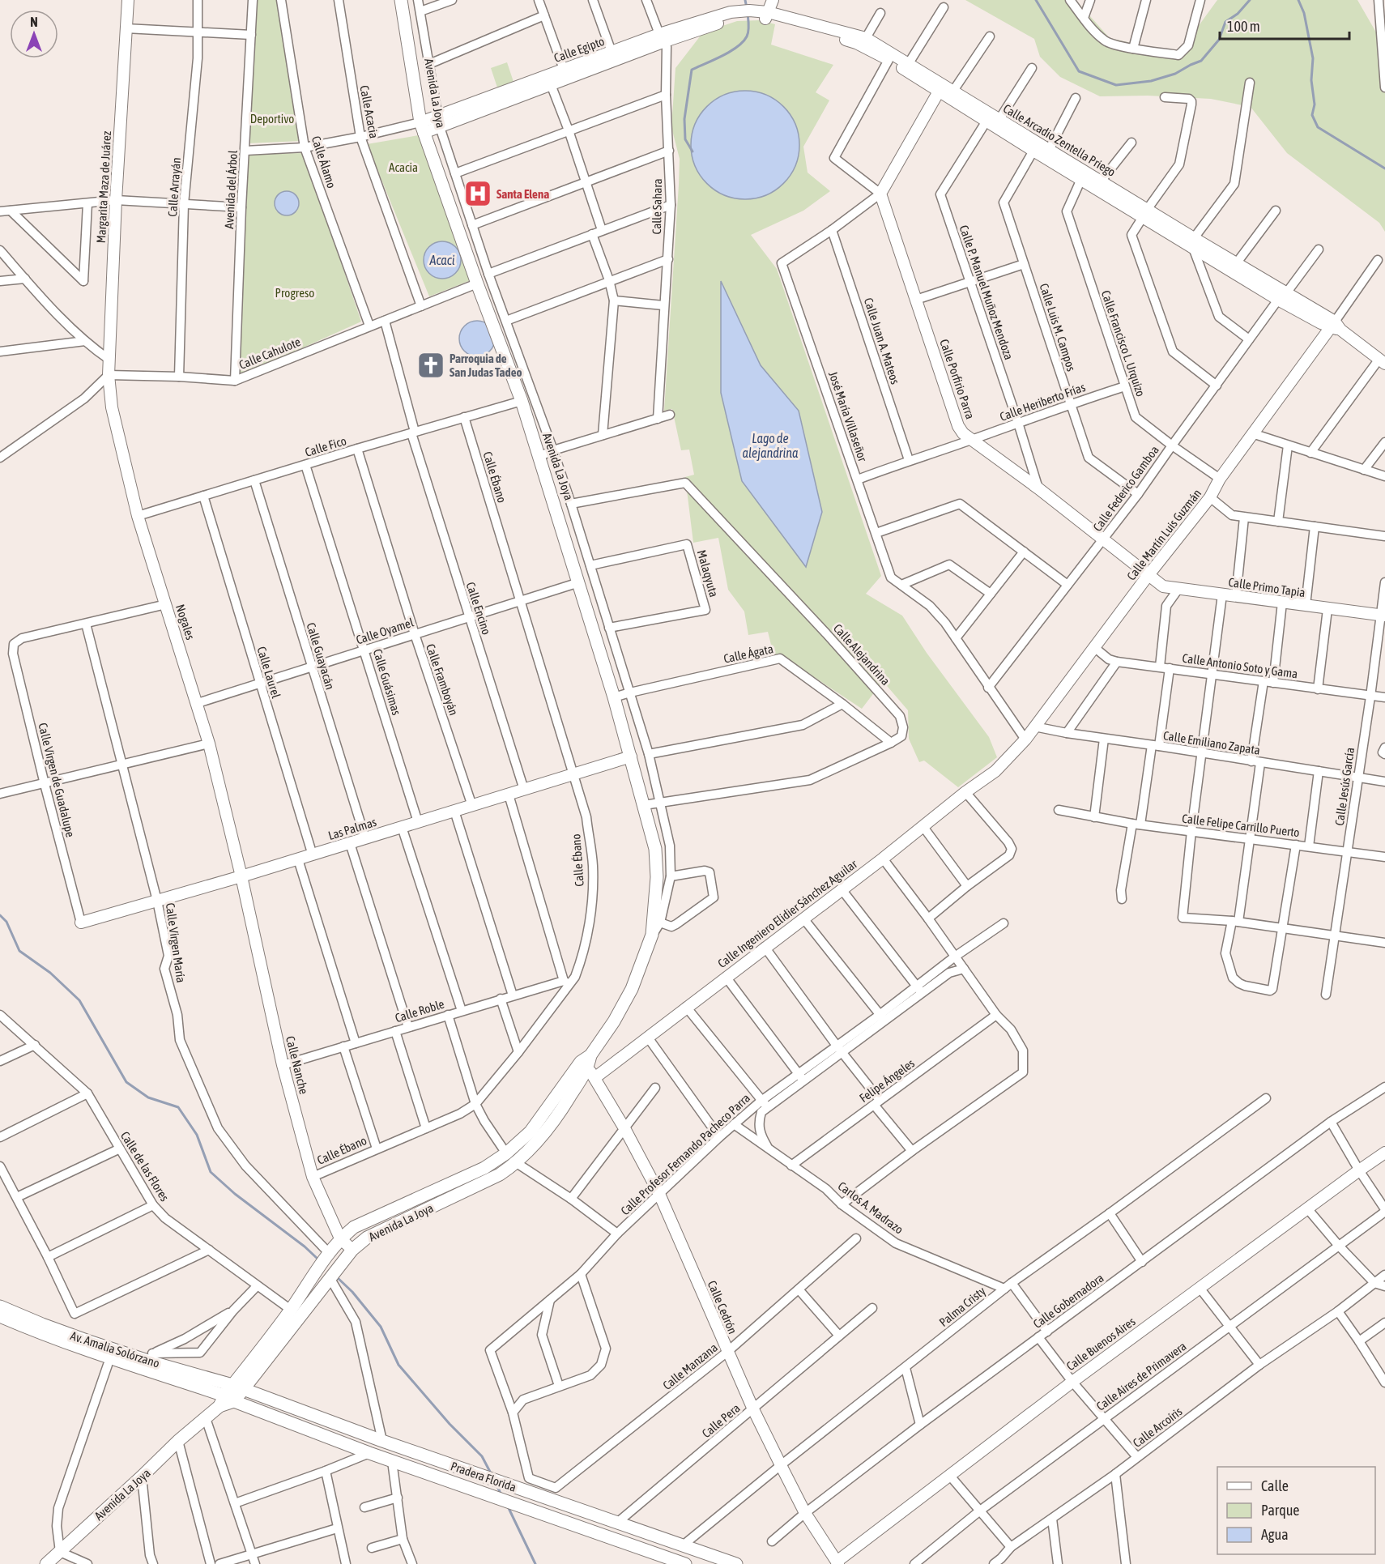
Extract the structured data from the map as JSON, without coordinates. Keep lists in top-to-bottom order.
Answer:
{
  "streets": {
    "main road": ["Avenida La Joya", "Av. Amalia Solórzano", "Pradera Florida"],
    "street": [
      "Calle Egipto",
      "Calle Acacia",
      "Calle Arcadio Zentella Priego",
      "Calle Álamo",
      "Margarita Maza de Juárez",
      "Calle Arrayán",
      "Avenida del Árbol",
      "Calle Sahara",
      "Calle P. Manuel Muñoz Mendoza",
      "Calle Luis M. Campos",
      "Calle Juan A. Mateos",
      "Calle Francisco L. Urquizo",
      "Calle Cahulote",
      "Calle Porfirio Parra",
      "Calle Heriberto Frías",
      "José María Villaseñor",
      "Calle Fico",
      "Calle Ébano",
      "Calle Federico Gamboa",
      "Calle Martín Luis Guzmán",
      "Malaqyuta",
      "Calle Primo Tapia",
      "Calle Encino",
      "Nogales",
      "Calle Oyamel",
      "Calle Ágata",
      "Calle Alejandrina",
      "Calle Guayacán",
      "Calle Antonio Soto y Gama",
      "Calle Laurel",
      "Calle Framboyán",
      "Calle Guásimas",
      "Calle Emiliano Zapata",
      "Calle Virgen de Guadalupe",
      "Calle Jesús García",
      "Calle Felipe Carrillo Puerto",
      "Las Palmas",
      "Calle Ingeniero Elidier Sánchez Aguilar",
      "Calle Virgen María",
      "Calle Roble",
      "Calle Nanche",
      "Felipe Ángeles",
      "Calle Profesor Fernando Pacheco Parra",
      "Calle de las Flores",
      "Carlos A. Madrazo",
      "Calle Gobernadora",
      "Palma Cristy",
      "Calle Cedrón",
      "Calle Buenos Aires",
      "Calle Manzana",
      "Calle Aires de Primavera",
      "Calle Pera",
      "Calle Arcoíris"
    ]
  },
  "crossings": [
    ["Calle Egipto", "Avenida La Joya"],
    ["Calle Egipto", "Calle Arcadio Zentella Priego"],
    ["Calle Egipto", "Calle Sahara"],
    ["Avenida La Joya", "Calle Cahulote"],
    ["Avenida La Joya", "Calle Fico"],
    ["Avenida La Joya", "Malaqyuta"],
    ["Avenida La Joya", "Calle Oyamel"],
    ["Avenida La Joya", "Calle Ágata"],
    ["Avenida La Joya", "Calle Alejandrina"],
    ["Avenida La Joya", "Las Palmas"],
    ["Avenida La Joya", "Calle Ingeniero Elidier Sánchez Aguilar"],
    ["Avenida La Joya", "Calle Virgen María"],
    ["Avenida La Joya", "Calle Nanche"],
    ["Avenida La Joya", "Calle de las Flores"],
    ["Avenida La Joya", "Calle Cedrón"],
    ["Avenida La Joya", "Av. Amalia Solórzano"],
    ["Avenida La Joya", "Pradera Florida"],
    ["Calle Acacia", "Calle Cahulote"],
    ["Calle Arcadio Zentella Priego", "Calle P. Manuel Muñoz Mendoza"],
    ["Calle Arcadio Zentella Priego", "Calle Luis M. Campos"],
    ["Calle Arcadio Zentella Priego", "Calle Francisco L. Urquizo"],
    ["Calle Arcadio Zentella Priego", "Calle Federico Gamboa"],
    ["Calle Arcadio Zentella Priego", "Calle Martín Luis Guzmán"],
    ["Calle Álamo", "Calle Cahulote"],
    ["Margarita Maza de Juárez", "Calle Cahulote"],
    ["Margarita Maza de Juárez", "Nogales"],
    ["Calle Arrayán", "Calle Cahulote"],
    ["Avenida del Árbol", "Calle Cahulote"],
    ["Calle P. Manuel Muñoz Mendoza", "Calle Porfirio Parra"],
    ["Calle P. Manuel Muñoz Mendoza", "Calle Heriberto Frías"],
    ["Calle Luis M. Campos", "Calle Heriberto Frías"],
    ["Calle Luis M. Campos", "Calle Federico Gamboa"],
    ["Calle Juan A. Mateos", "Calle Heriberto Frías"],
    ["Calle Juan A. Mateos", "José María Villaseñor"],
    ["Calle Francisco L. Urquizo", "Calle Heriberto Frías"],
    ["Calle Francisco L. Urquizo", "Calle Federico Gamboa"],
    ["Calle Francisco L. Urquizo", "Calle Martín Luis Guzmán"],
    ["Calle Cahulote", "Calle Encino"],
    ["Calle Cahulote", "Nogales"],
    ["Calle Porfirio Parra", "Calle Heriberto Frías"],
    ["Calle Porfirio Parra", "Calle Federico Gamboa"],
    ["Calle Porfirio Parra", "Calle Martín Luis Guzmán"],
    ["Calle Porfirio Parra", "Calle Primo Tapia"],
    ["Calle Heriberto Frías", "José María Villaseñor"],
    ["Calle Fico", "Calle Ébano"],
    ["Calle Fico", "Calle Encino"],
    ["Calle Fico", "Nogales"],
    ["Calle Fico", "Calle Guayacán"],
    ["Calle Fico", "Calle Laurel"],
    ["Calle Fico", "Calle Framboyán"],
    ["Calle Fico", "Calle Guásimas"],
    ["Calle Ébano", "Calle Oyamel"],
    ["Calle Ébano", "Las Palmas"],
    ["Calle Ébano", "Calle Roble"],
    ["Calle Ébano", "Calle Nanche"],
    ["Calle Martín Luis Guzmán", "Calle Primo Tapia"],
    ["Calle Martín Luis Guzmán", "Calle Antonio Soto y Gama"],
    ["Calle Martín Luis Guzmán", "Calle Emiliano Zapata"],
    ["Calle Martín Luis Guzmán", "Calle Ingeniero Elidier Sánchez Aguilar"],
    ["Calle Primo Tapia", "Calle Jesús García"],
    ["Calle Encino", "Calle Oyamel"],
    ["Calle Encino", "Las Palmas"],
    ["Nogales", "Calle Oyamel"],
    ["Nogales", "Las Palmas"],
    ["Nogales", "Calle Nanche"],
    ["Calle Oyamel", "Calle Guayacán"],
    ["Calle Oyamel", "Calle Laurel"],
    ["Calle Oyamel", "Calle Framboyán"],
    ["Calle Oyamel", "Calle Guásimas"],
    ["Calle Ágata", "Calle Alejandrina"],
    ["Calle Guayacán", "Las Palmas"],
    ["Calle Antonio Soto y Gama", "Calle Jesús García"],
    ["Calle Laurel", "Las Palmas"],
    ["Calle Framboyán", "Las Palmas"],
    ["Calle Guásimas", "Las Palmas"],
    ["Calle Emiliano Zapata", "Calle Jesús García"],
    ["Calle Virgen de Guadalupe", "Las Palmas"],
    ["Calle Virgen de Guadalupe", "Calle Virgen María"],
    ["Calle Jesús García", "Calle Felipe Carrillo Puerto"],
    ["Las Palmas", "Calle Virgen María"],
    ["Las Palmas", "Calle Nanche"],
    ["Calle Ingeniero Elidier Sánchez Aguilar", "Calle Cedrón"],
    ["Calle Roble", "Calle Nanche"],
    ["Felipe Ángeles", "Carlos A. Madrazo"],
    ["Calle Profesor Fernando Pacheco Parra", "Carlos A. Madrazo"],
    ["Calle Profesor Fernando Pacheco Parra", "Calle Cedrón"],
    ["Calle Profesor Fernando Pacheco Parra", "Calle Manzana"],
    ["Carlos A. Madrazo", "Palma Cristy"],
    ["Calle Gobernadora", "Calle Cedrón"],
    ["Palma Cristy", "Calle Cedrón"],
    ["Palma Cristy", "Pradera Florida"],
    ["Calle Cedrón", "Calle Buenos Aires"],
    ["Calle Cedrón", "Calle Manzana"],
    ["Calle Cedrón", "Calle Pera"],
    ["Av. Amalia Solórzano", "Pradera Florida"],
    ["Calle Pera", "Pradera Florida"]
  ],
  "water": ["Acaci", "Lago de alejandrina"],
  "parks": ["Deportivo", "Acacia", "Progreso"],
  "places": {
    "hospital": ["Santa Elena"],
    "church": ["Parroquia de San Judas Tadeo"]
  },
  "legend": ["Calle", "Parque", "Agua"],
  "scale_bar": "100 m",
  "north": "top"
}
